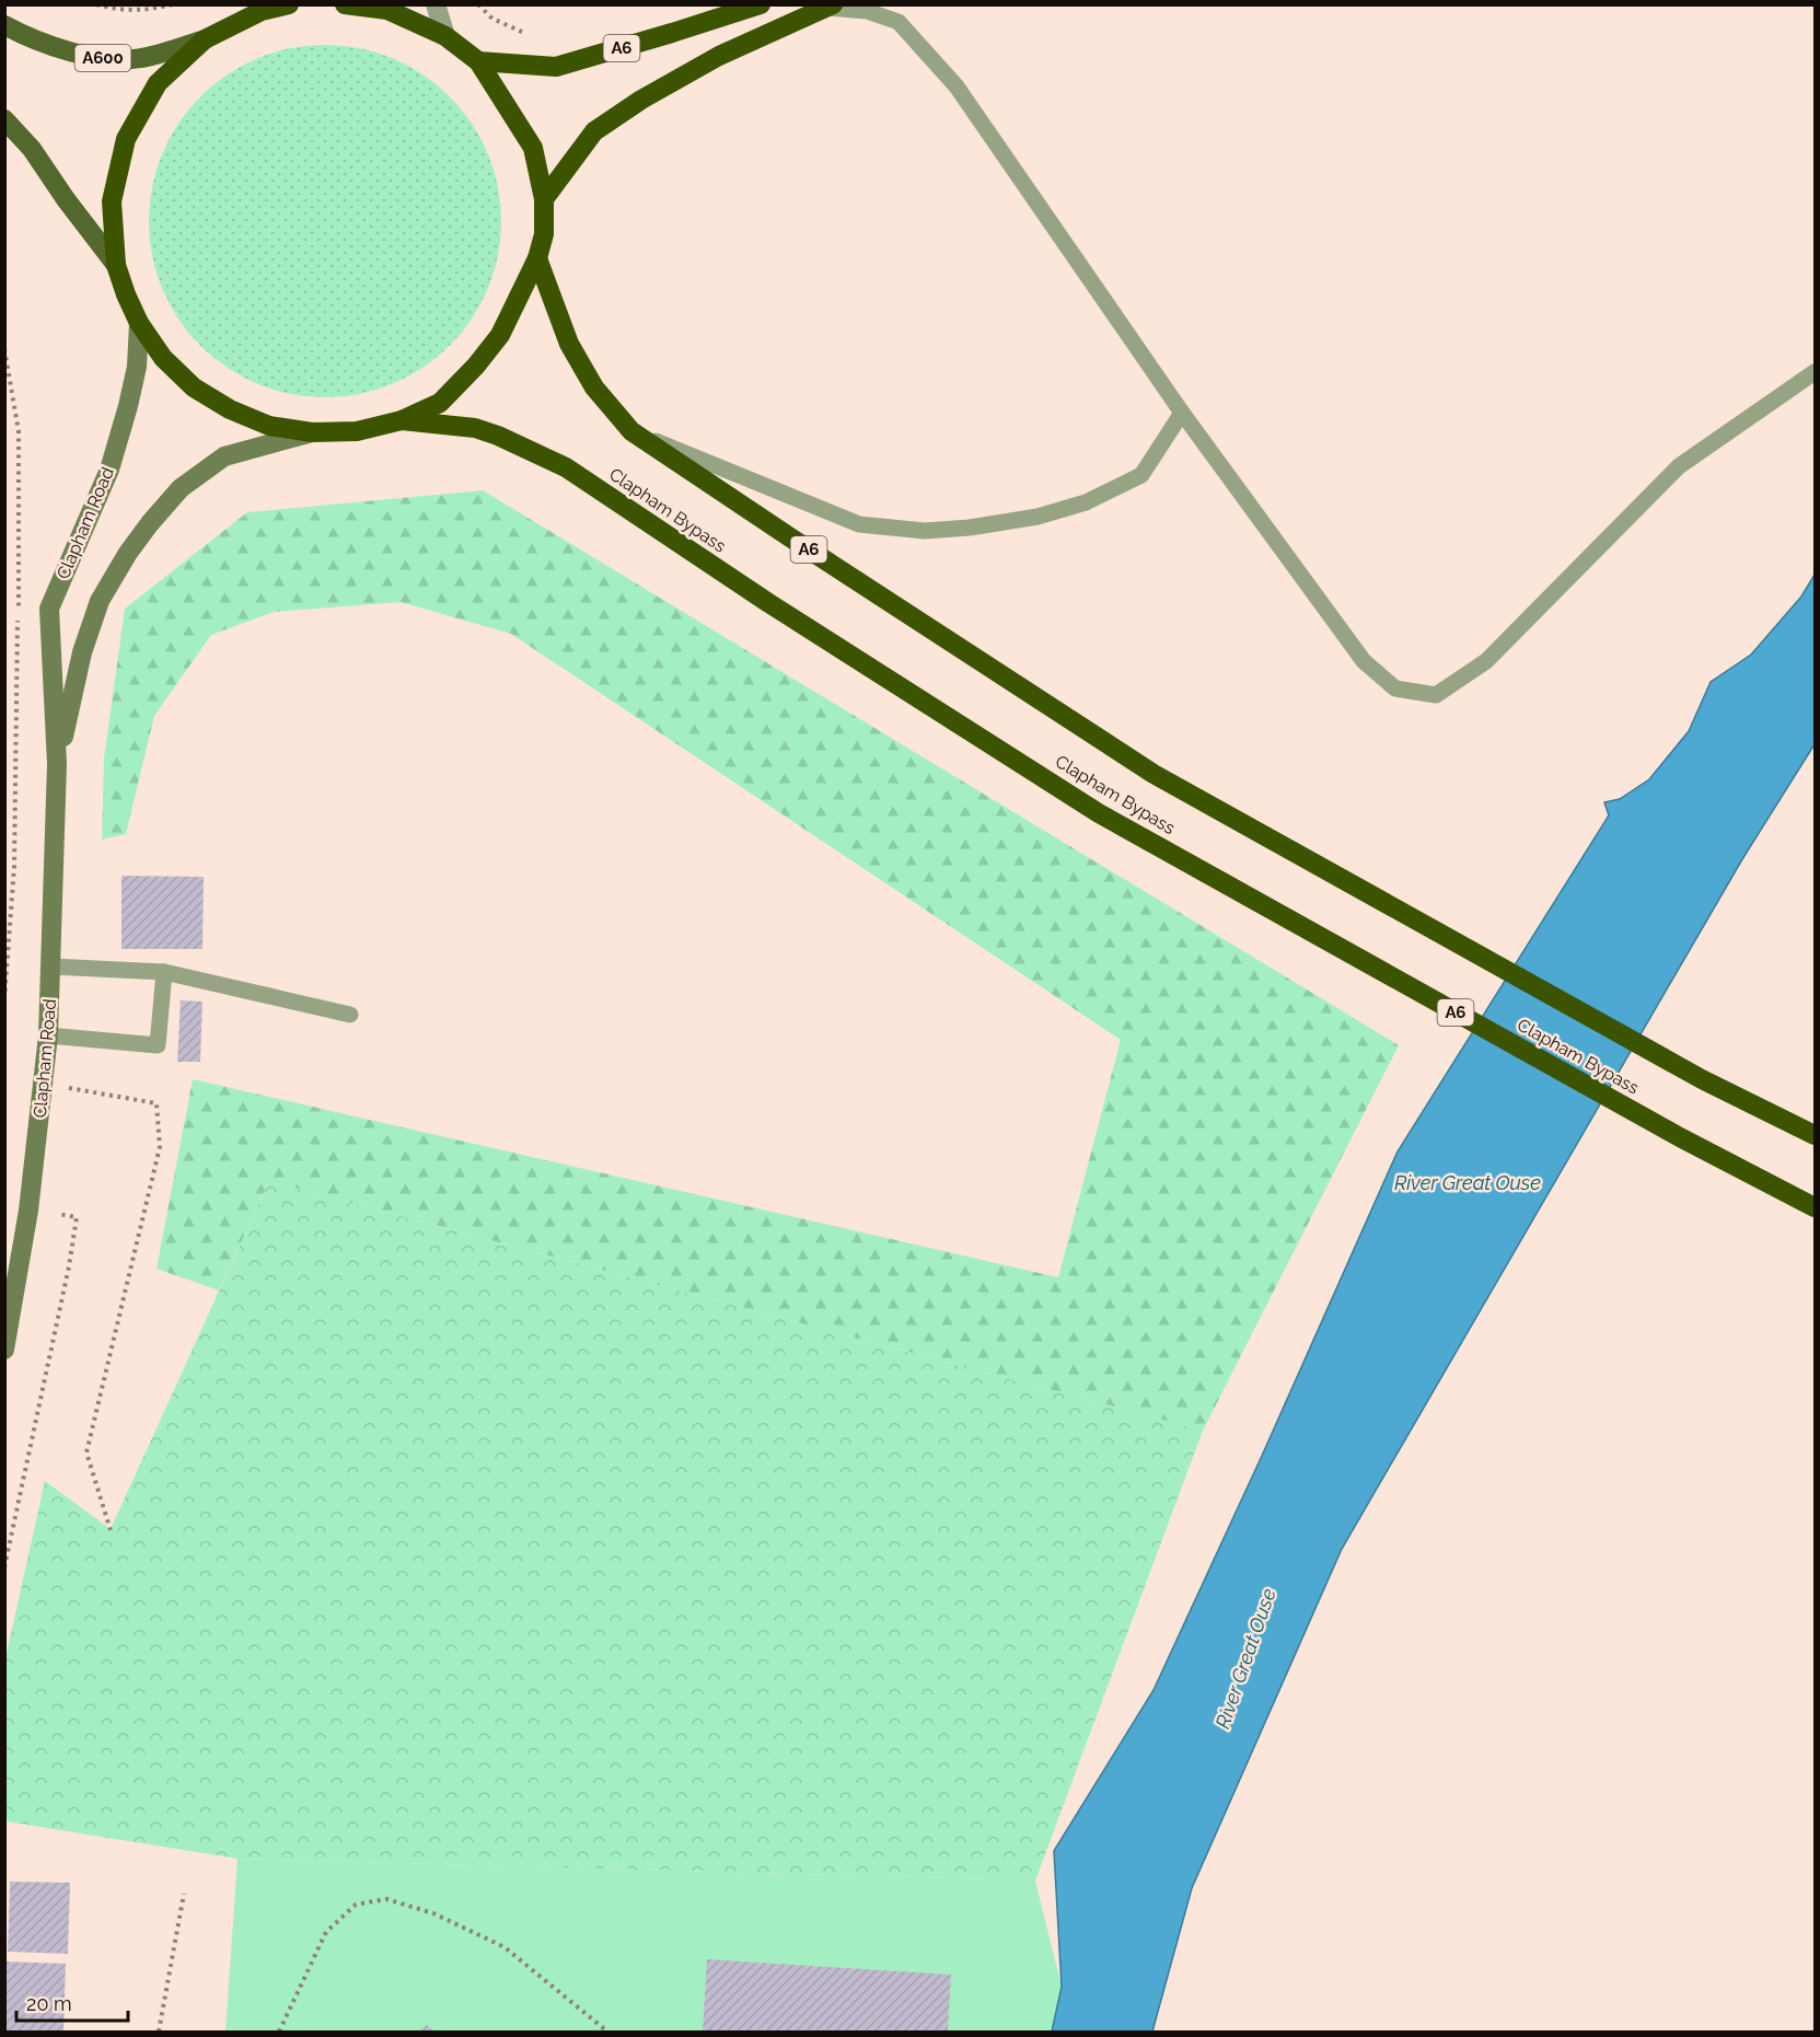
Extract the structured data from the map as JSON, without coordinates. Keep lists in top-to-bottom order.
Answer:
{
  "streets": {
    "highway": ["A6", "Clapham Bypass"],
    "main road": ["A600"],
    "street": ["Clapham Road"]
  },
  "water": ["River Great Ouse"],
  "scale_bar": "20 m"
}
